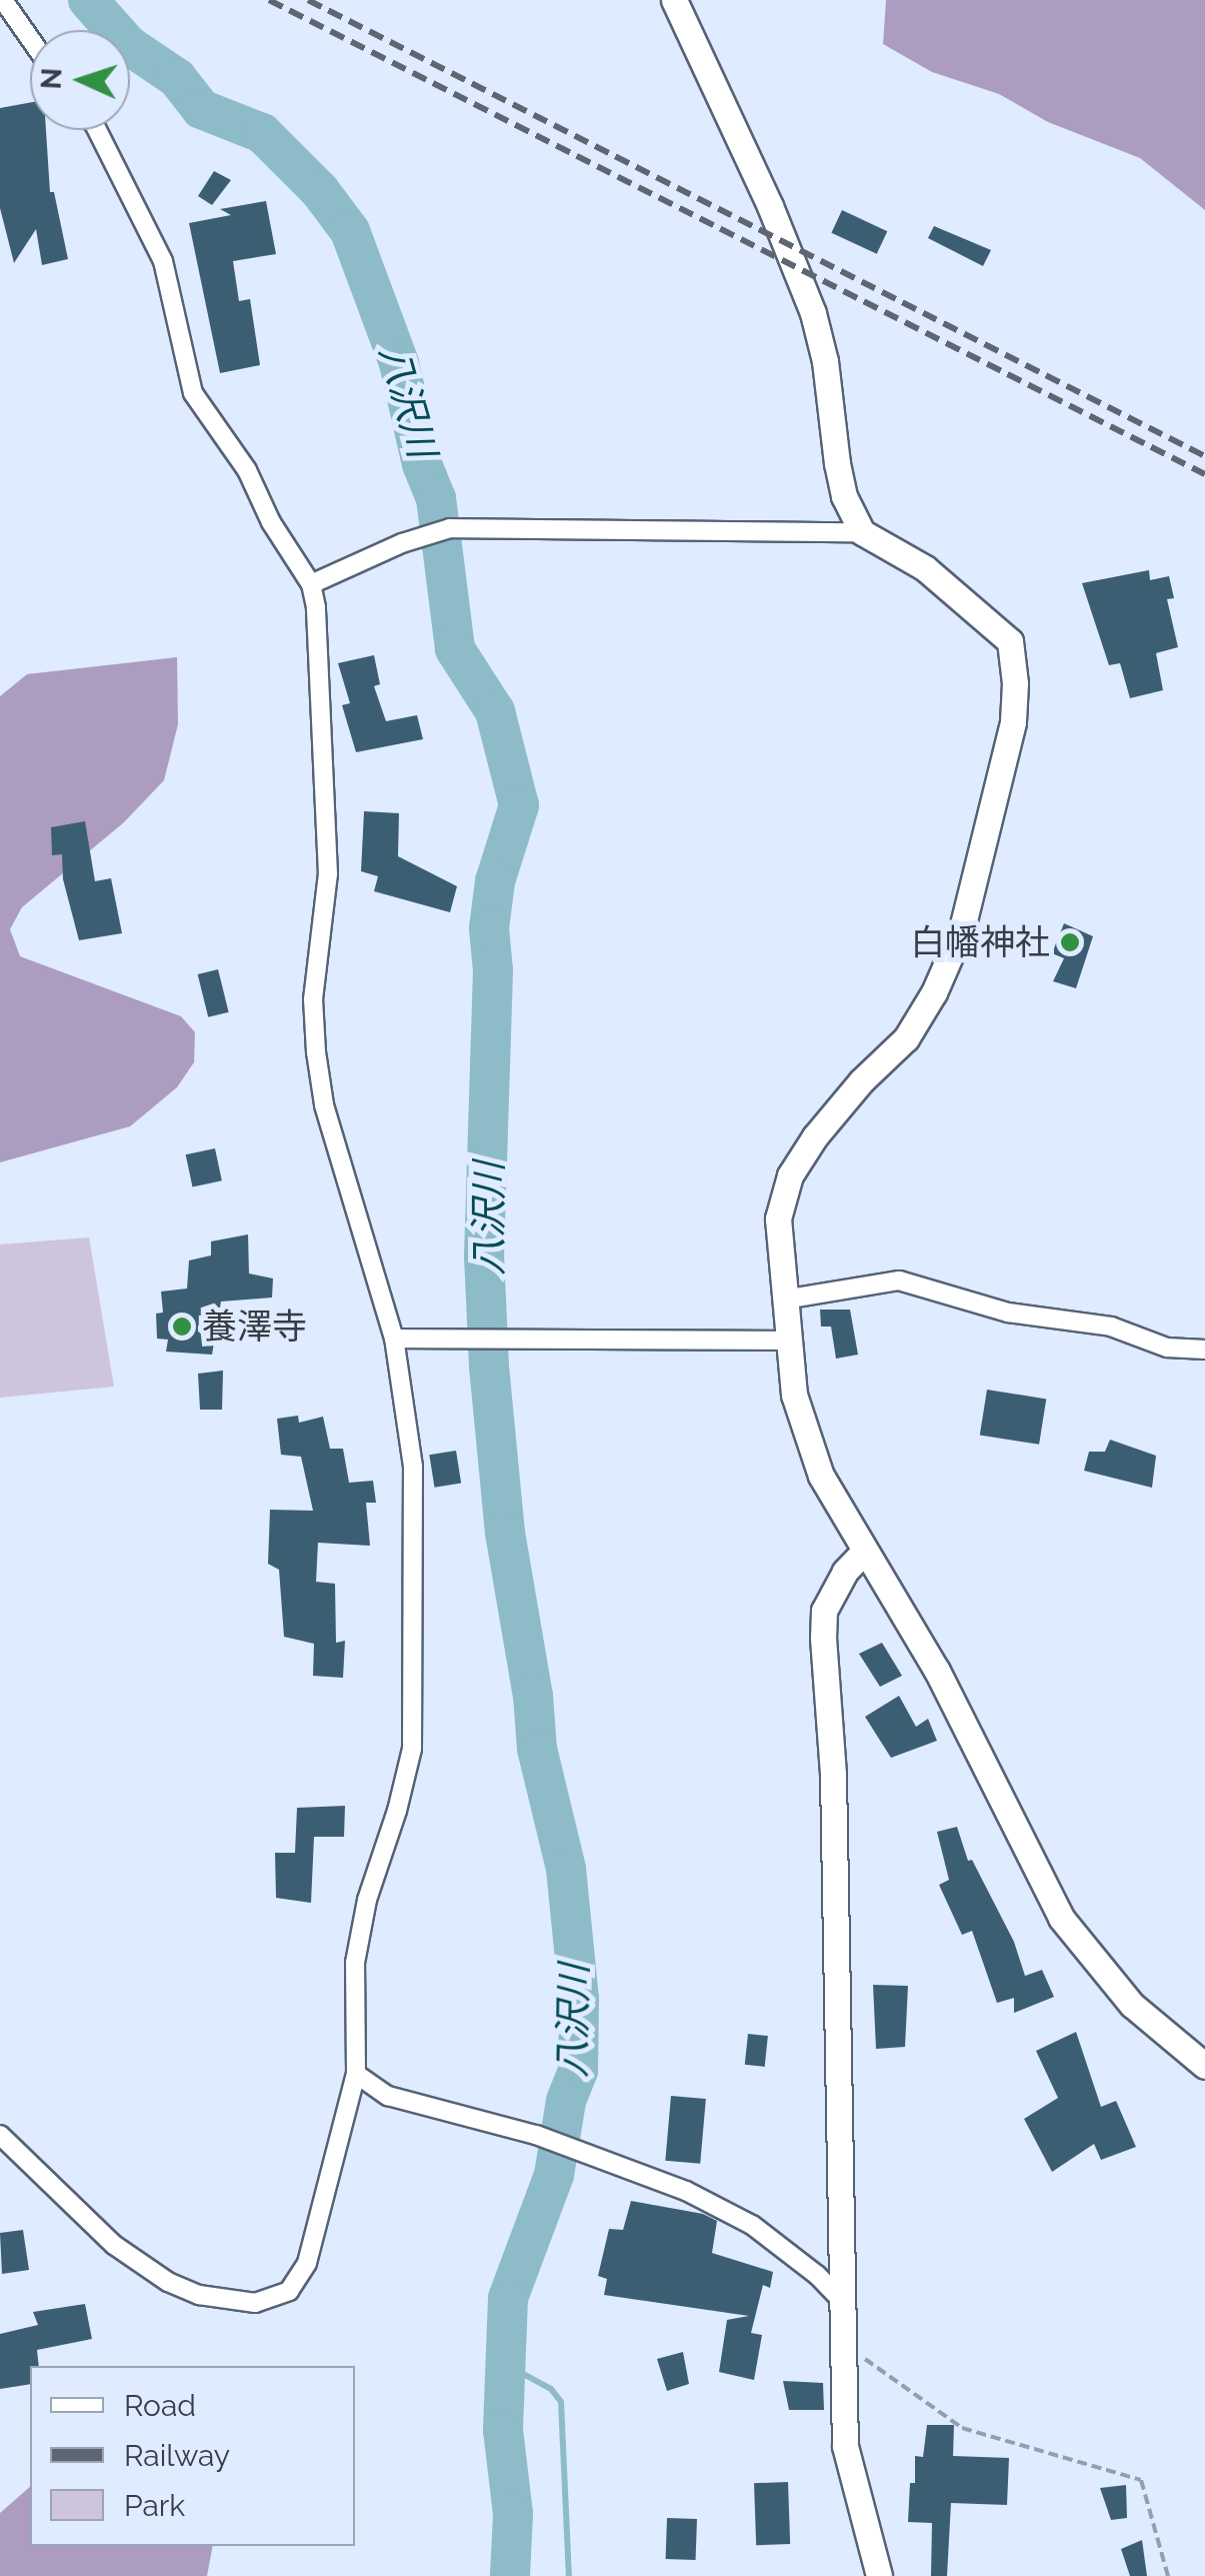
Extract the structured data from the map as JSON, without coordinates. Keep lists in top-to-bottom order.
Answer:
{
  "water": ["八沢川"],
  "places": ["白幡神社", "養澤寺"],
  "legend": ["Road", "Railway", "Park"],
  "north": "left"
}
